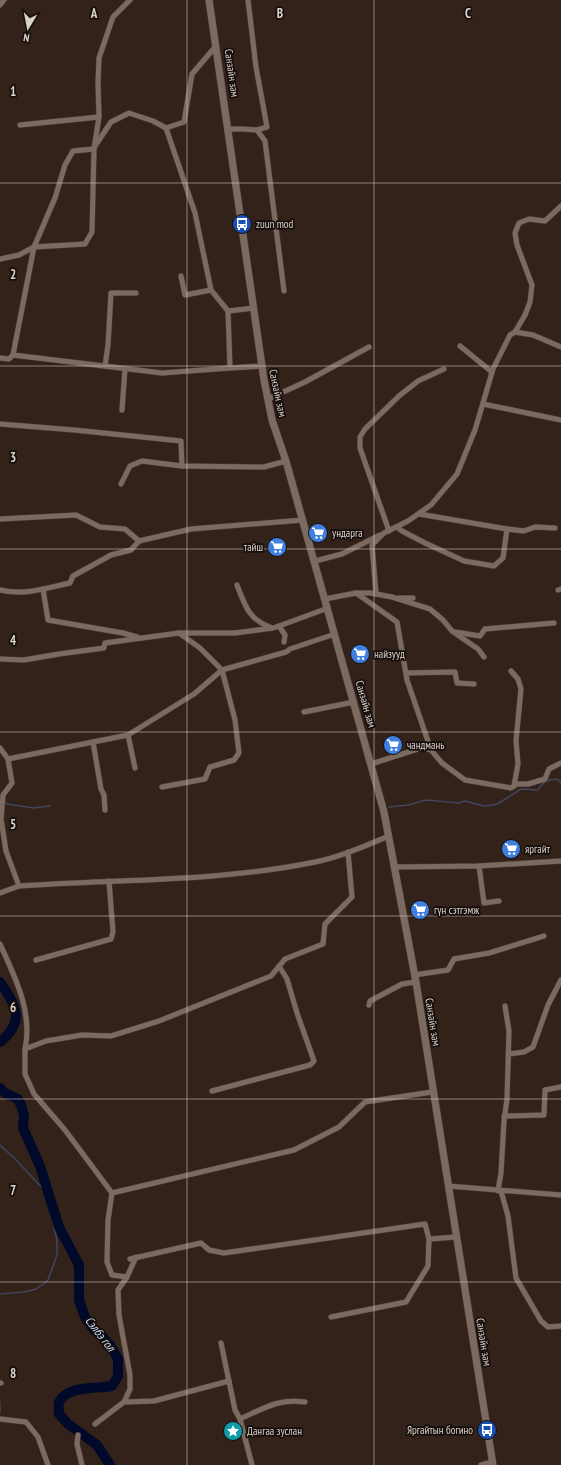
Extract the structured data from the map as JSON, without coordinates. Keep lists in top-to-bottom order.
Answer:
{
  "streets": {
    "main road": ["Санзайн зам"]
  },
  "water": ["Сэлбэ гол"],
  "places": {
    "bus stop": ["zuun mod", "Яргайтын богино"],
    "supermarket": [
      "ундарга",
      "тайш",
      "найзууд",
      "чандмань",
      "яргайт",
      "гүн сэтгэмж"
    ],
    "place": ["Дангаа зуслан"]
  },
  "north": "bottom",
  "grid": {
    "columns": ["A", "B", "C"],
    "rows": [
      "1",
      "2",
      "3",
      "4",
      "5",
      "6",
      "7",
      "8"
    ]
  }
}
